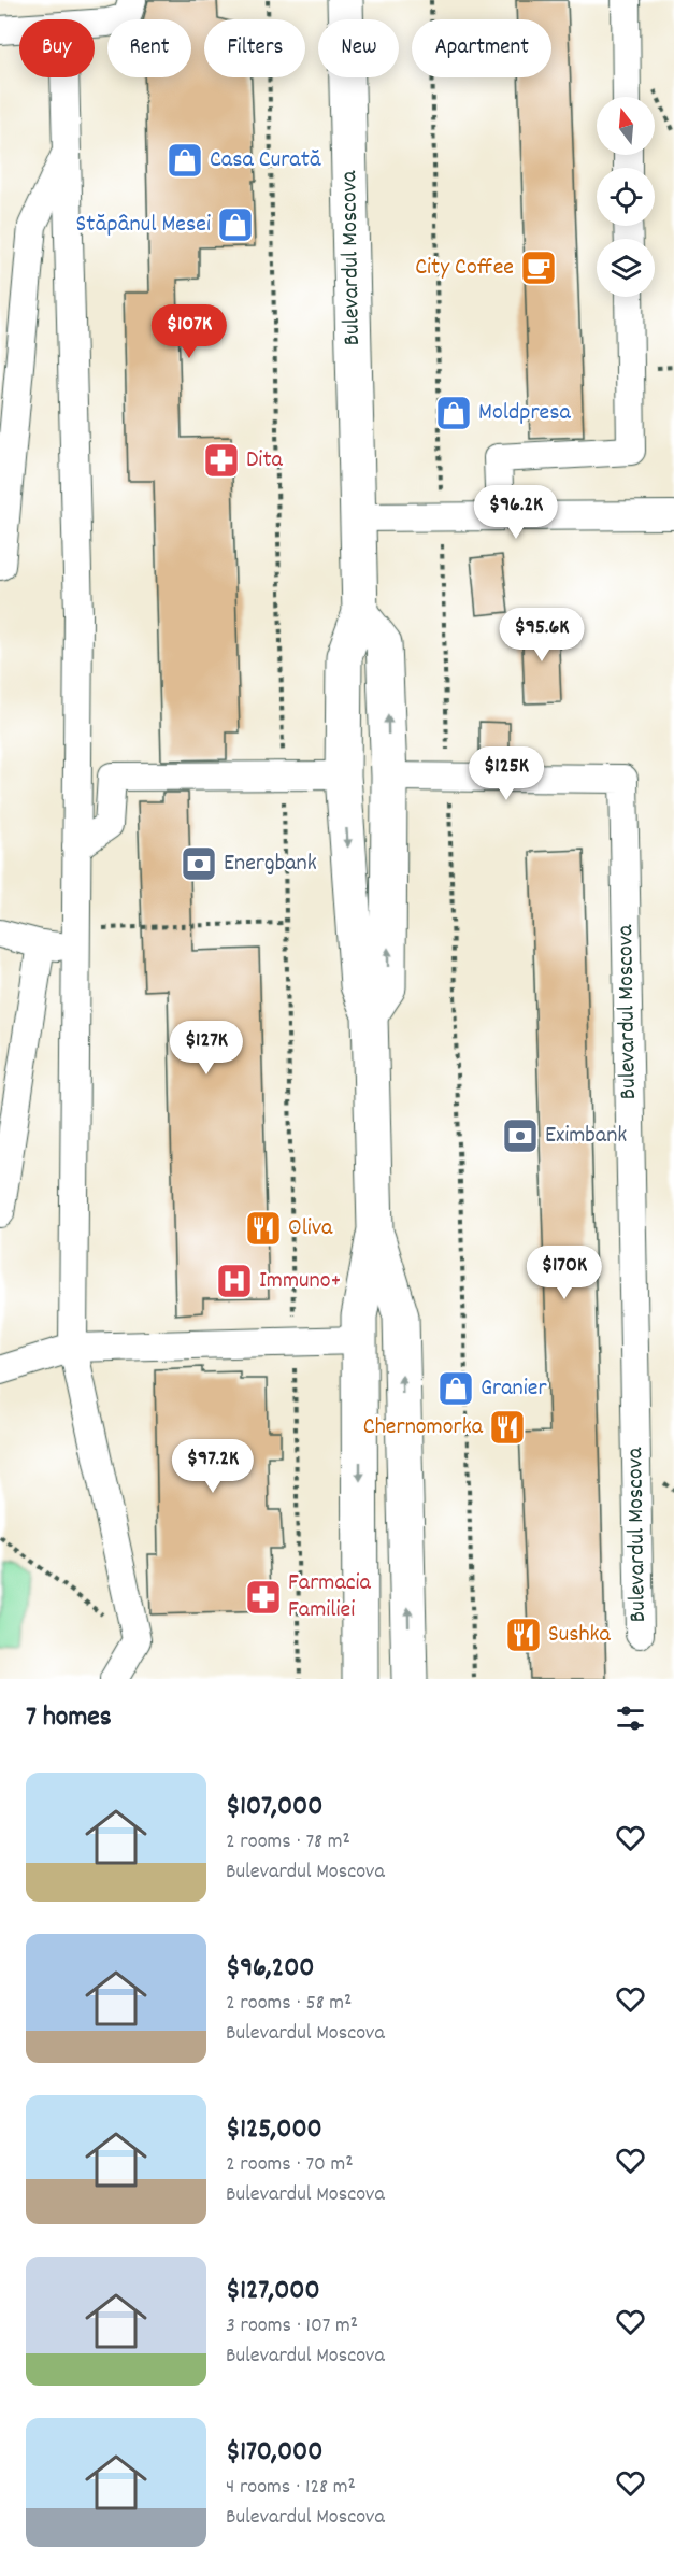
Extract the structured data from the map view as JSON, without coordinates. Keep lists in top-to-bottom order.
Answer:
{
  "streets": {
    "main road": ["Bulevardul Moscova"]
  },
  "places": {
    "shop": [
      "Casa Curată",
      "Stăpânul Mesei",
      "Moldpresa",
      "Granier"
    ],
    "cafe": ["City Coffee"],
    "pharmacy": ["Dita", "Farmacia Familiei"],
    "bank": ["Energbank", "Eximbank"],
    "restaurant": ["Oliva", "Chernomorka", "Sushka"],
    "hospital": ["Immuno+"]
  },
  "north": "top",
  "page": {
    "chip": [
      "Buy",
      "Rent",
      "Filters",
      "New",
      "Apartment"
    ],
    "price": [
      "$107K",
      "$96.2K",
      "$95.6K",
      "$125K",
      "$127K",
      "$170K",
      "$97.2K"
    ],
    "heading": "7 homes",
    "list": [
      {
        "name": "$107,000",
        "note": "2 rooms · 78 m² · Bulevardul Moscova"
      },
      {
        "name": "$96,200",
        "note": "2 rooms · 58 m² · Bulevardul Moscova"
      },
      {
        "name": "$125,000",
        "note": "2 rooms · 70 m² · Bulevardul Moscova"
      },
      {
        "name": "$127,000",
        "note": "3 rooms · 107 m² · Bulevardul Moscova"
      },
      {
        "name": "$170,000",
        "note": "4 rooms · 128 m² · Bulevardul Moscova"
      }
    ]
  }
}
